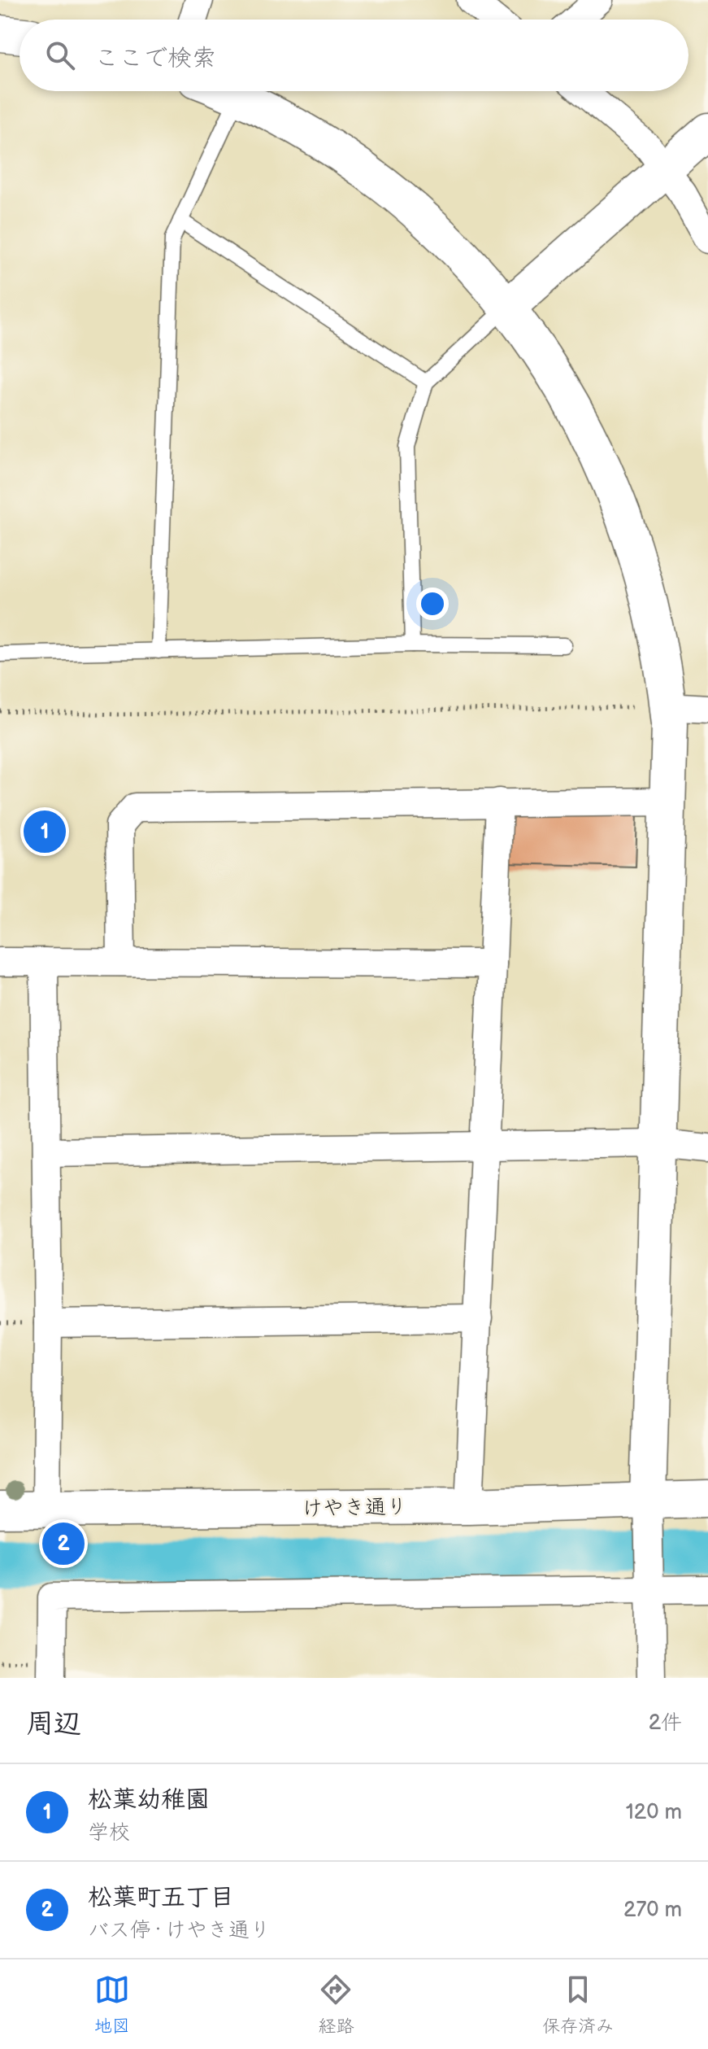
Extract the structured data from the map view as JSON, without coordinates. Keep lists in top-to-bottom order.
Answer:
{
  "streets": {
    "street": ["けやき通り"]
  },
  "page": {
    "search": "ここで検索",
    "pins": ["1", "2"],
    "heading": ["周辺", "2件"],
    "list": [
      {
        "mark": "1",
        "name": "松葉幼稚園",
        "note": "学校",
        "value": "120 m"
      },
      {
        "mark": "2",
        "name": "松葉町五丁目",
        "note": "バス停 · けやき通り",
        "value": "270 m"
      }
    ],
    "nav": ["地図", "経路", "保存済み"]
  }
}
